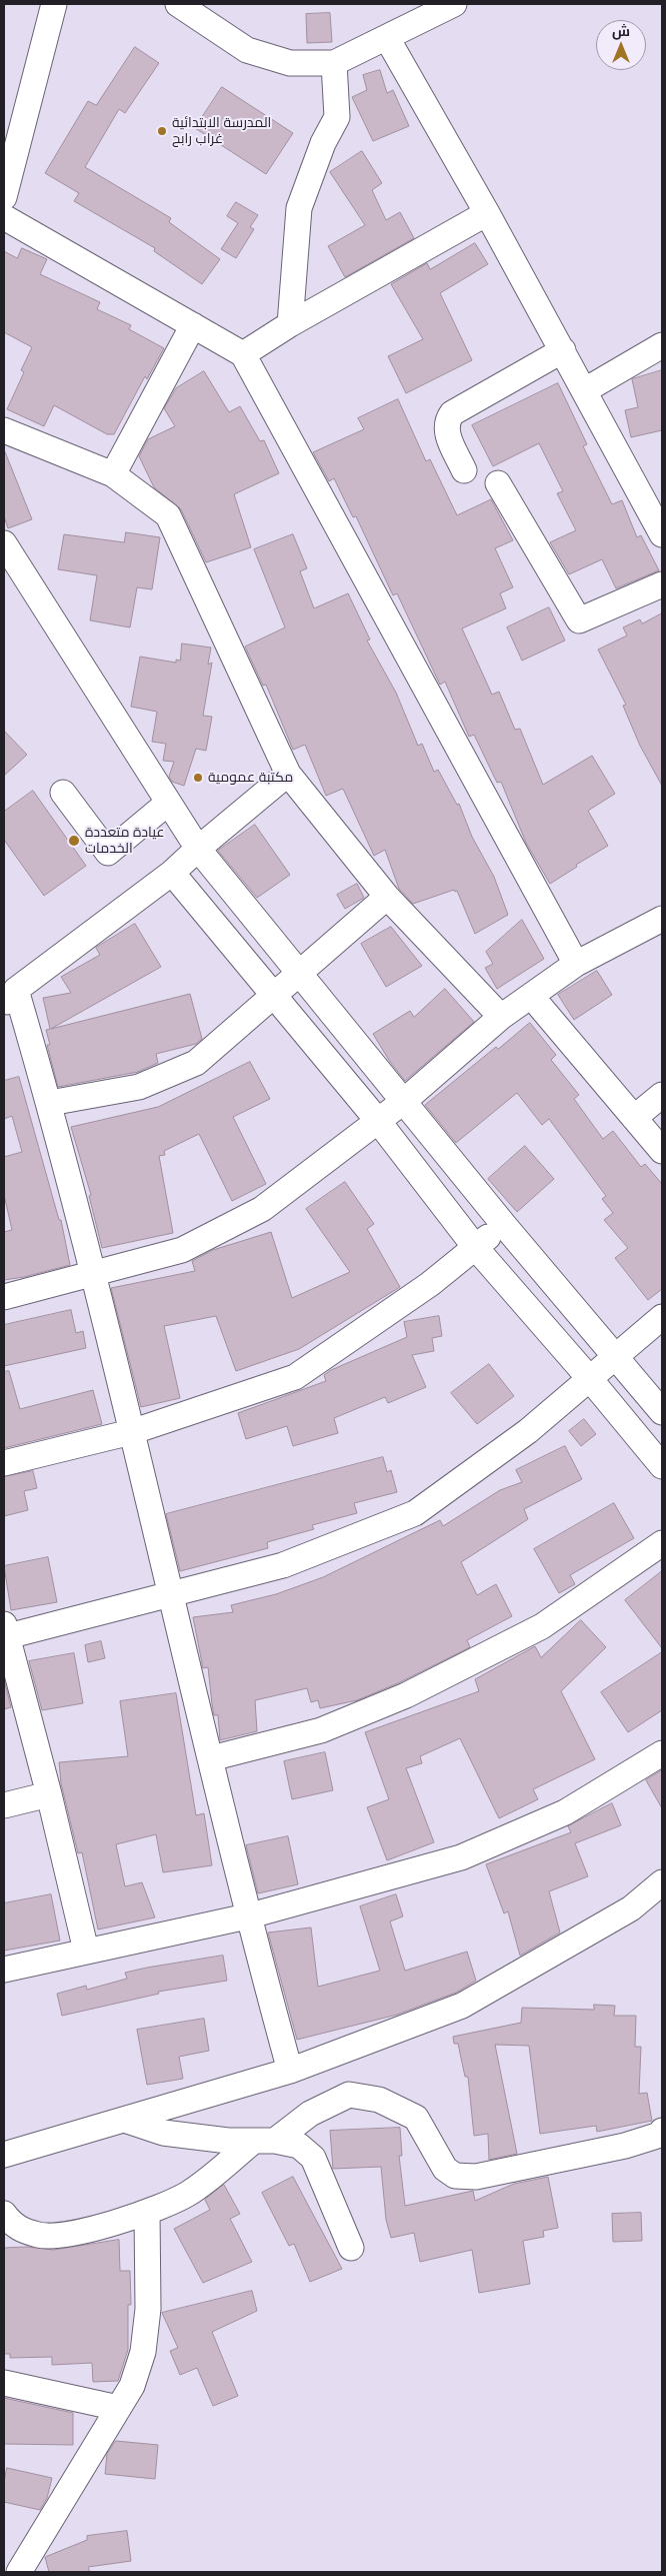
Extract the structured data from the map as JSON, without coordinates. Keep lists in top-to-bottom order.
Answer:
{
  "places": ["المدرسة الابتدائية غراب رابح", "مكتبة عمومية", "عيادة متعددة الخدمات"],
  "north": "top"
}
